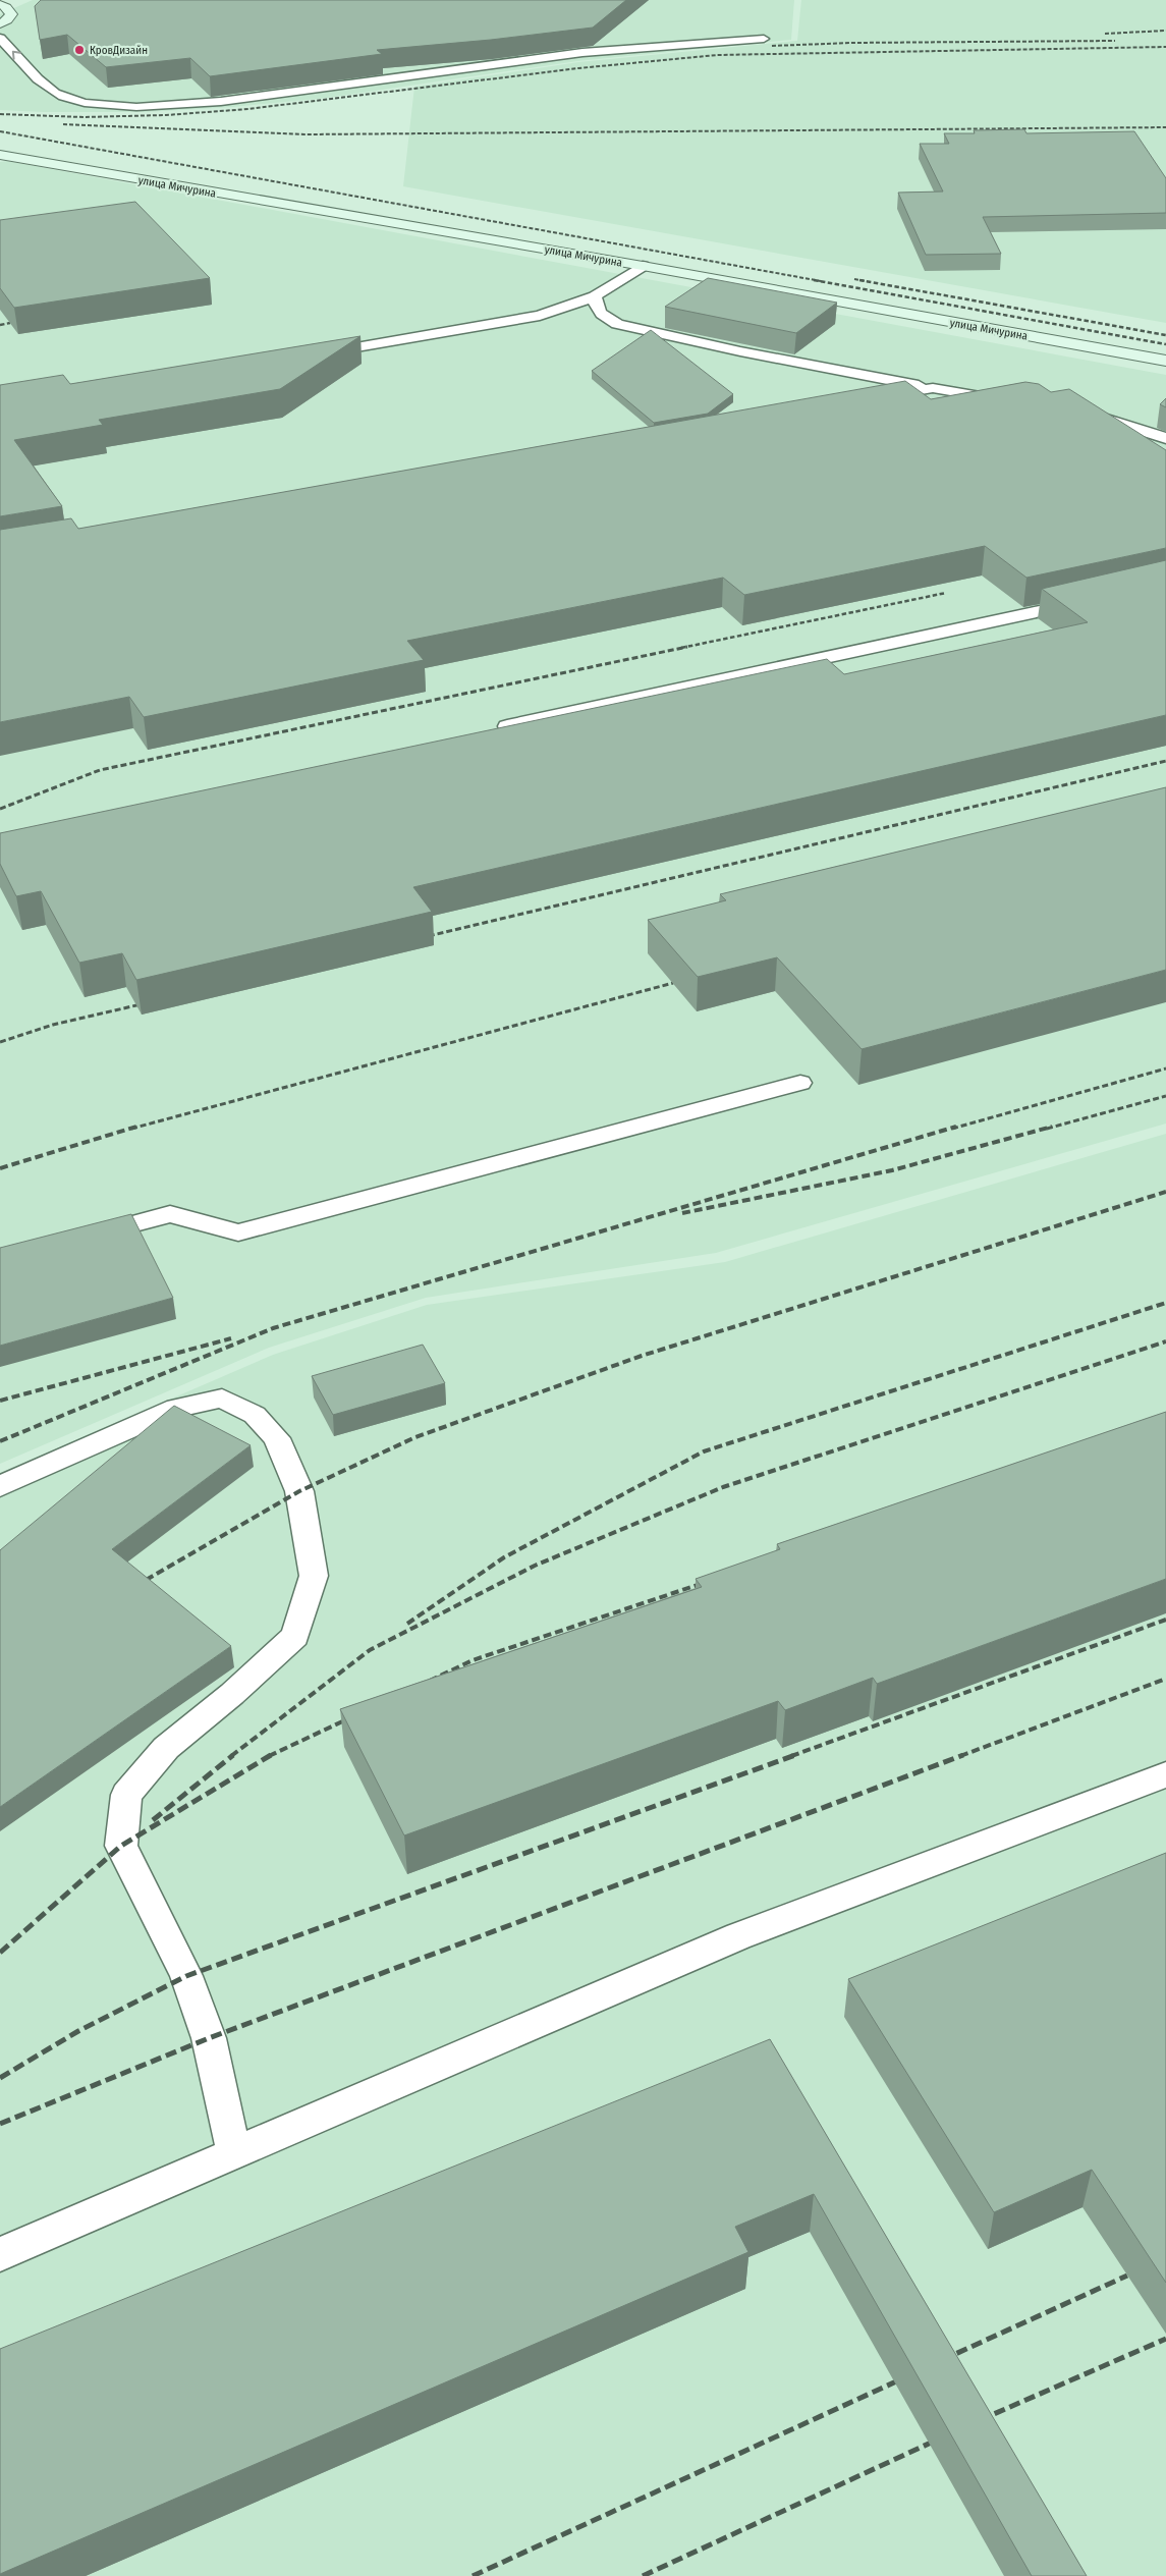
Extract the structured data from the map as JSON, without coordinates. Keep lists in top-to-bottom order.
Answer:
{
  "streets": {
    "street": ["улица Мичурина"]
  },
  "places": ["КровДизайн"]
}
